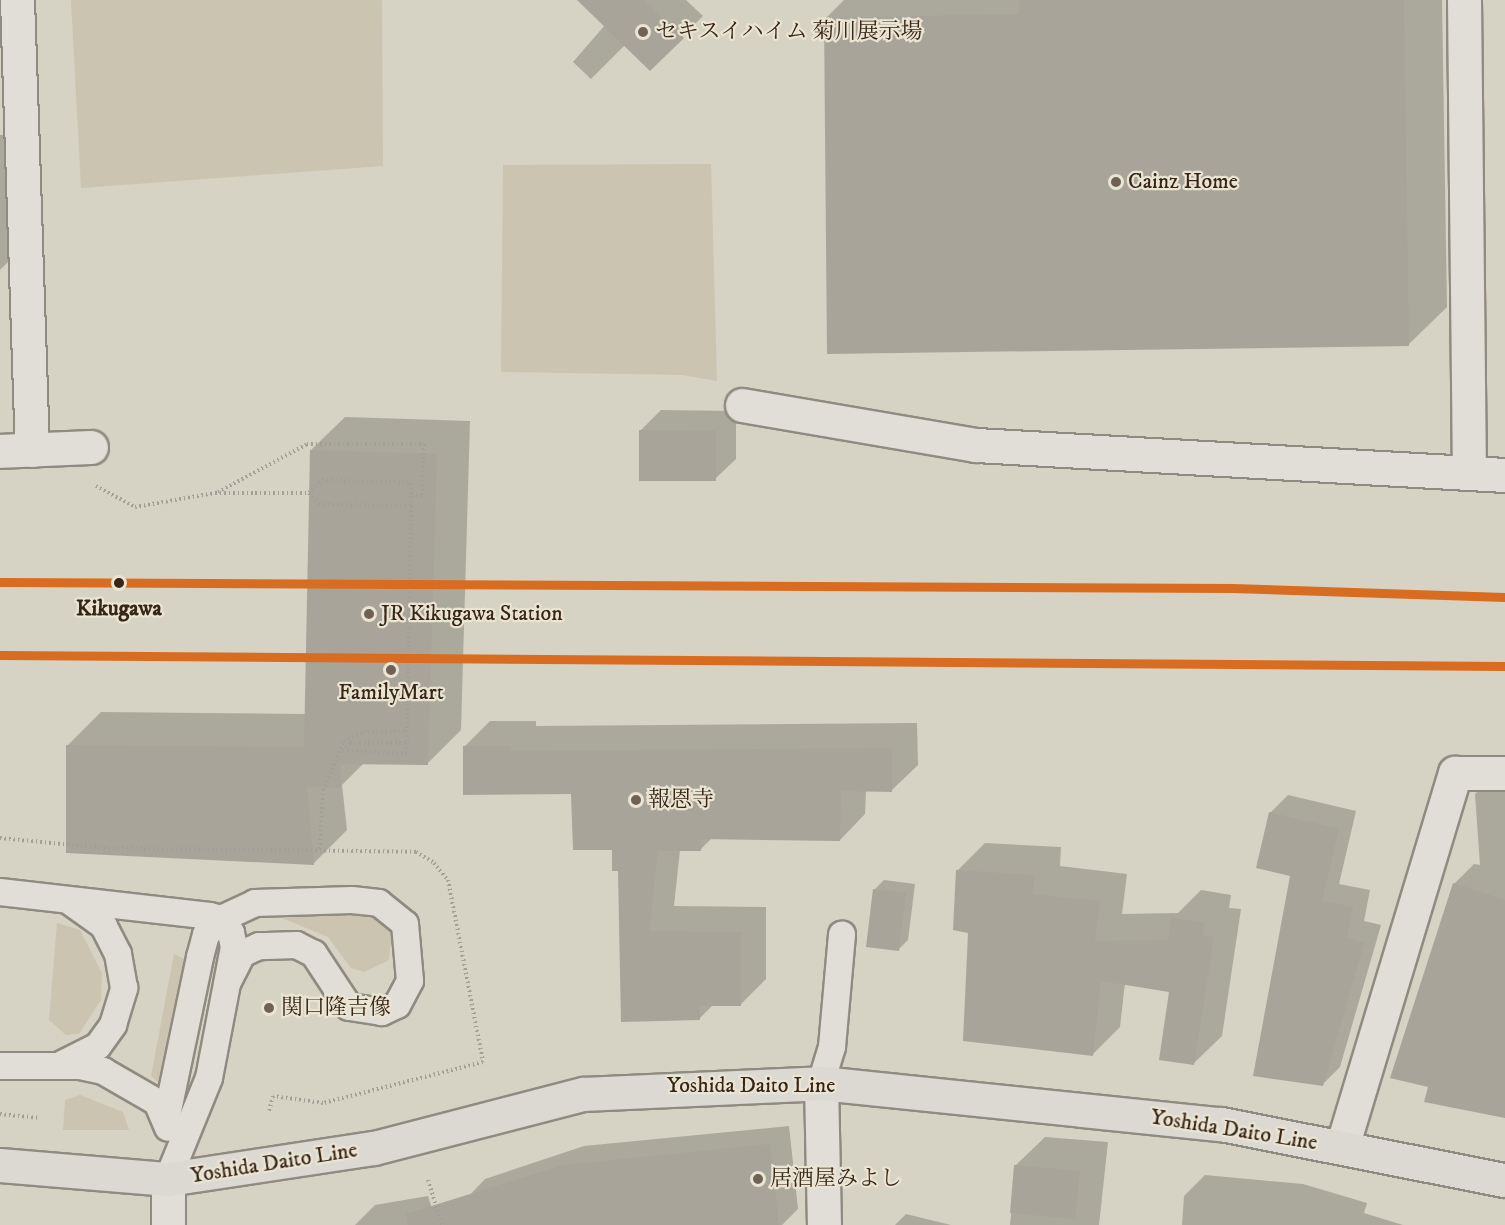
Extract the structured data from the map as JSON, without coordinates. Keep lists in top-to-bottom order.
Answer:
{
  "streets": {
    "main road": ["Yoshida Daito Line"]
  },
  "places": [
    "セキスイハイム 菊川展示場",
    "Cainz Home",
    "Kikugawa",
    "JR Kikugawa Station",
    "FamilyMart",
    "報恩寺",
    "関口隆吉像",
    "居酒屋みよし"
  ]
}
